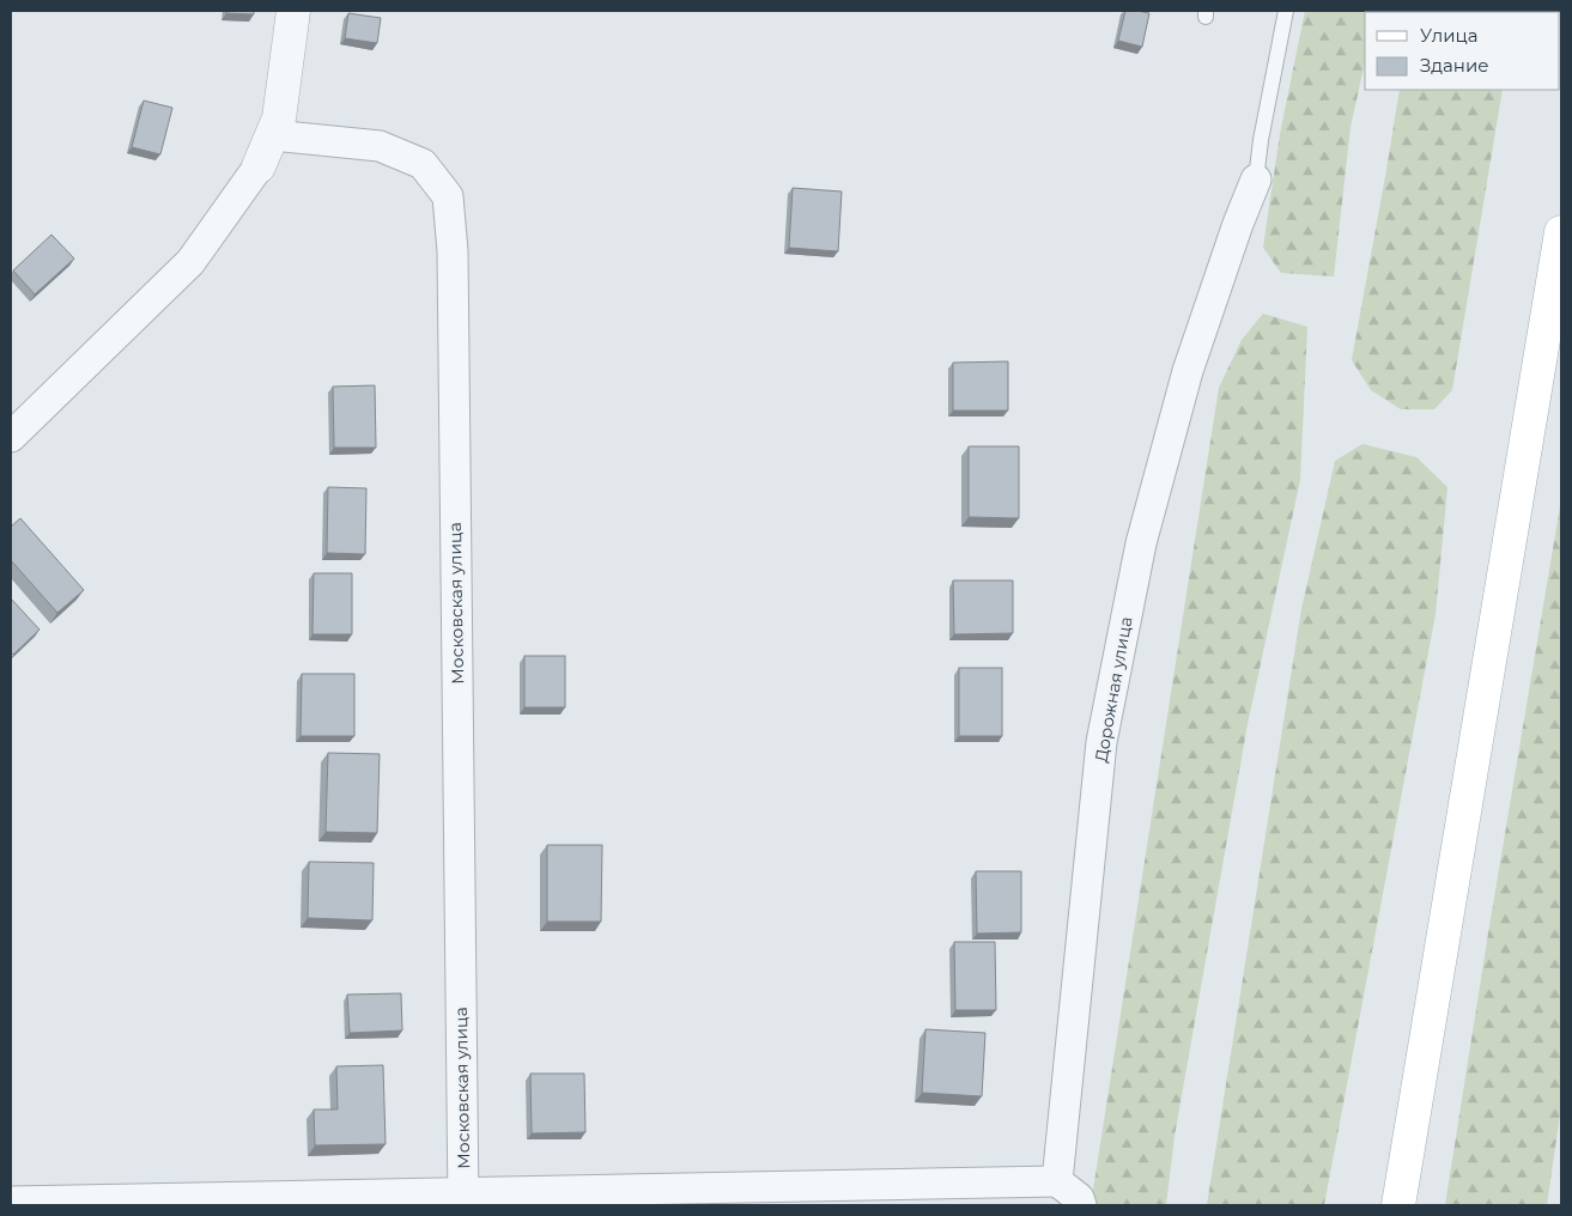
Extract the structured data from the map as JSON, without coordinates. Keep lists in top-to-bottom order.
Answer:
{
  "streets": {
    "street": ["Московская улица", "Дорожная улица"]
  },
  "legend": ["Улица", "Здание"]
}
